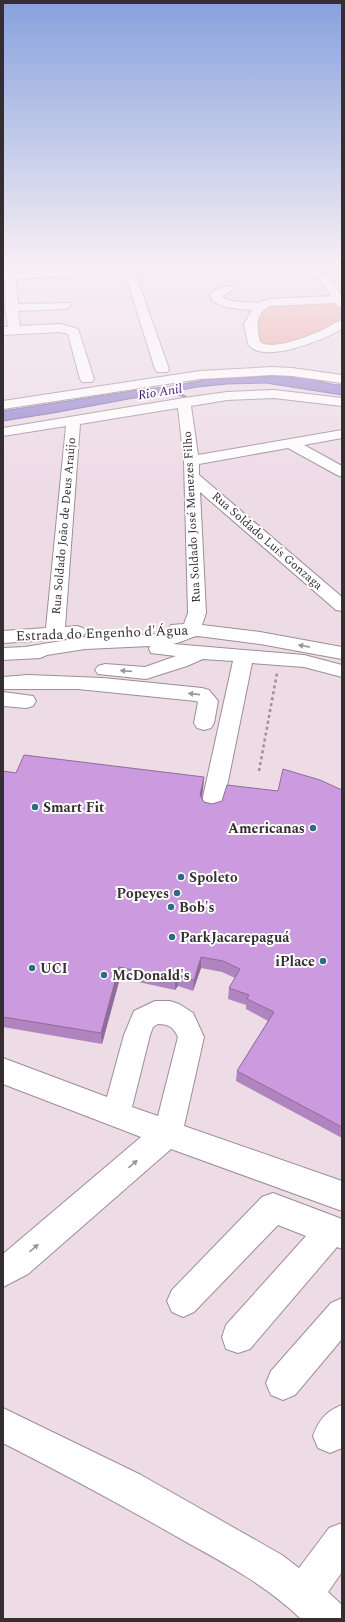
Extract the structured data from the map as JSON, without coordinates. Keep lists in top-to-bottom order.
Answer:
{
  "streets": {
    "street": [
      "Rua Soldado José Menezes Filho",
      "Rua Soldado João de Deus Araújo",
      "Rua Soldado Luís Gonzaga",
      "Estrada do Engenho d'Água"
    ]
  },
  "crossings": [
    ["Rua Soldado José Menezes Filho", "Rua Soldado Luís Gonzaga"],
    ["Rua Soldado José Menezes Filho", "Estrada do Engenho d'Água"],
    ["Rua Soldado João de Deus Araújo", "Estrada do Engenho d'Água"]
  ],
  "water": ["Rio Anil"],
  "places": [
    "Smart Fit",
    "Americanas",
    "Spoleto",
    "Popeyes",
    "Bob's",
    "ParkJacarepaguá",
    "iPlace",
    "UCI",
    "McDonald's"
  ]
}
